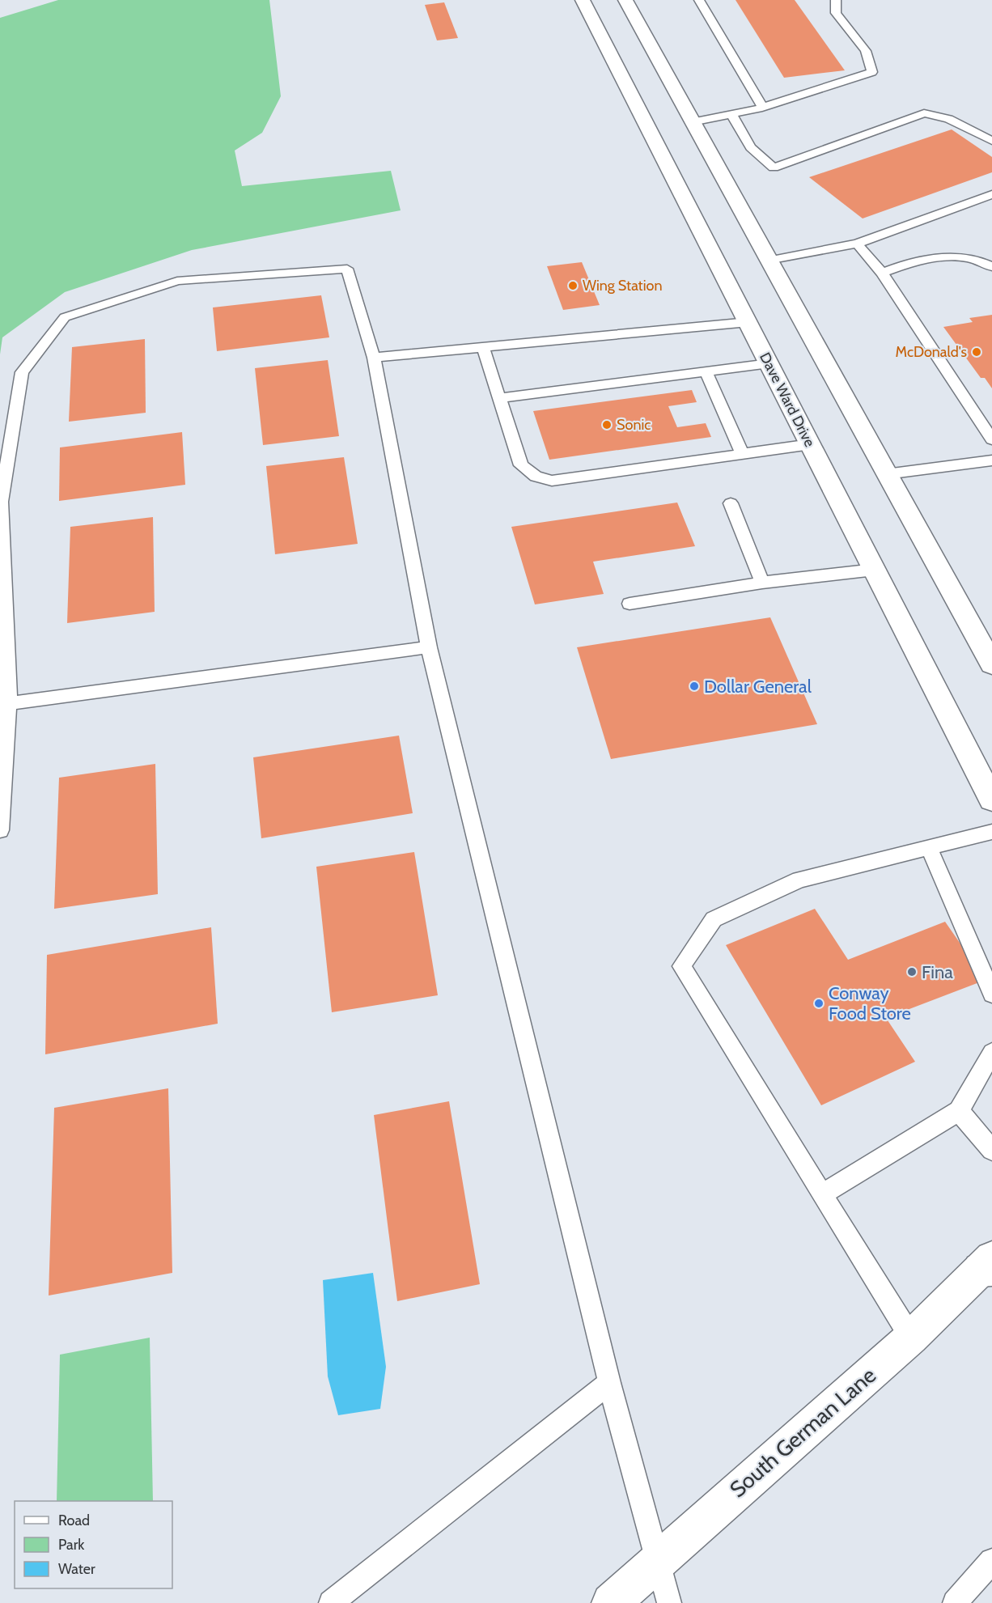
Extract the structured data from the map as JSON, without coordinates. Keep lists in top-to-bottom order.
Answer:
{
  "streets": {
    "main road": ["Dave Ward Drive", "South German Lane"]
  },
  "places": [
    "Wing Station",
    "McDonald's",
    "Sonic",
    "Dollar General",
    "Fina",
    "Conway Food Store"
  ],
  "legend": ["Road", "Park", "Water"]
}
